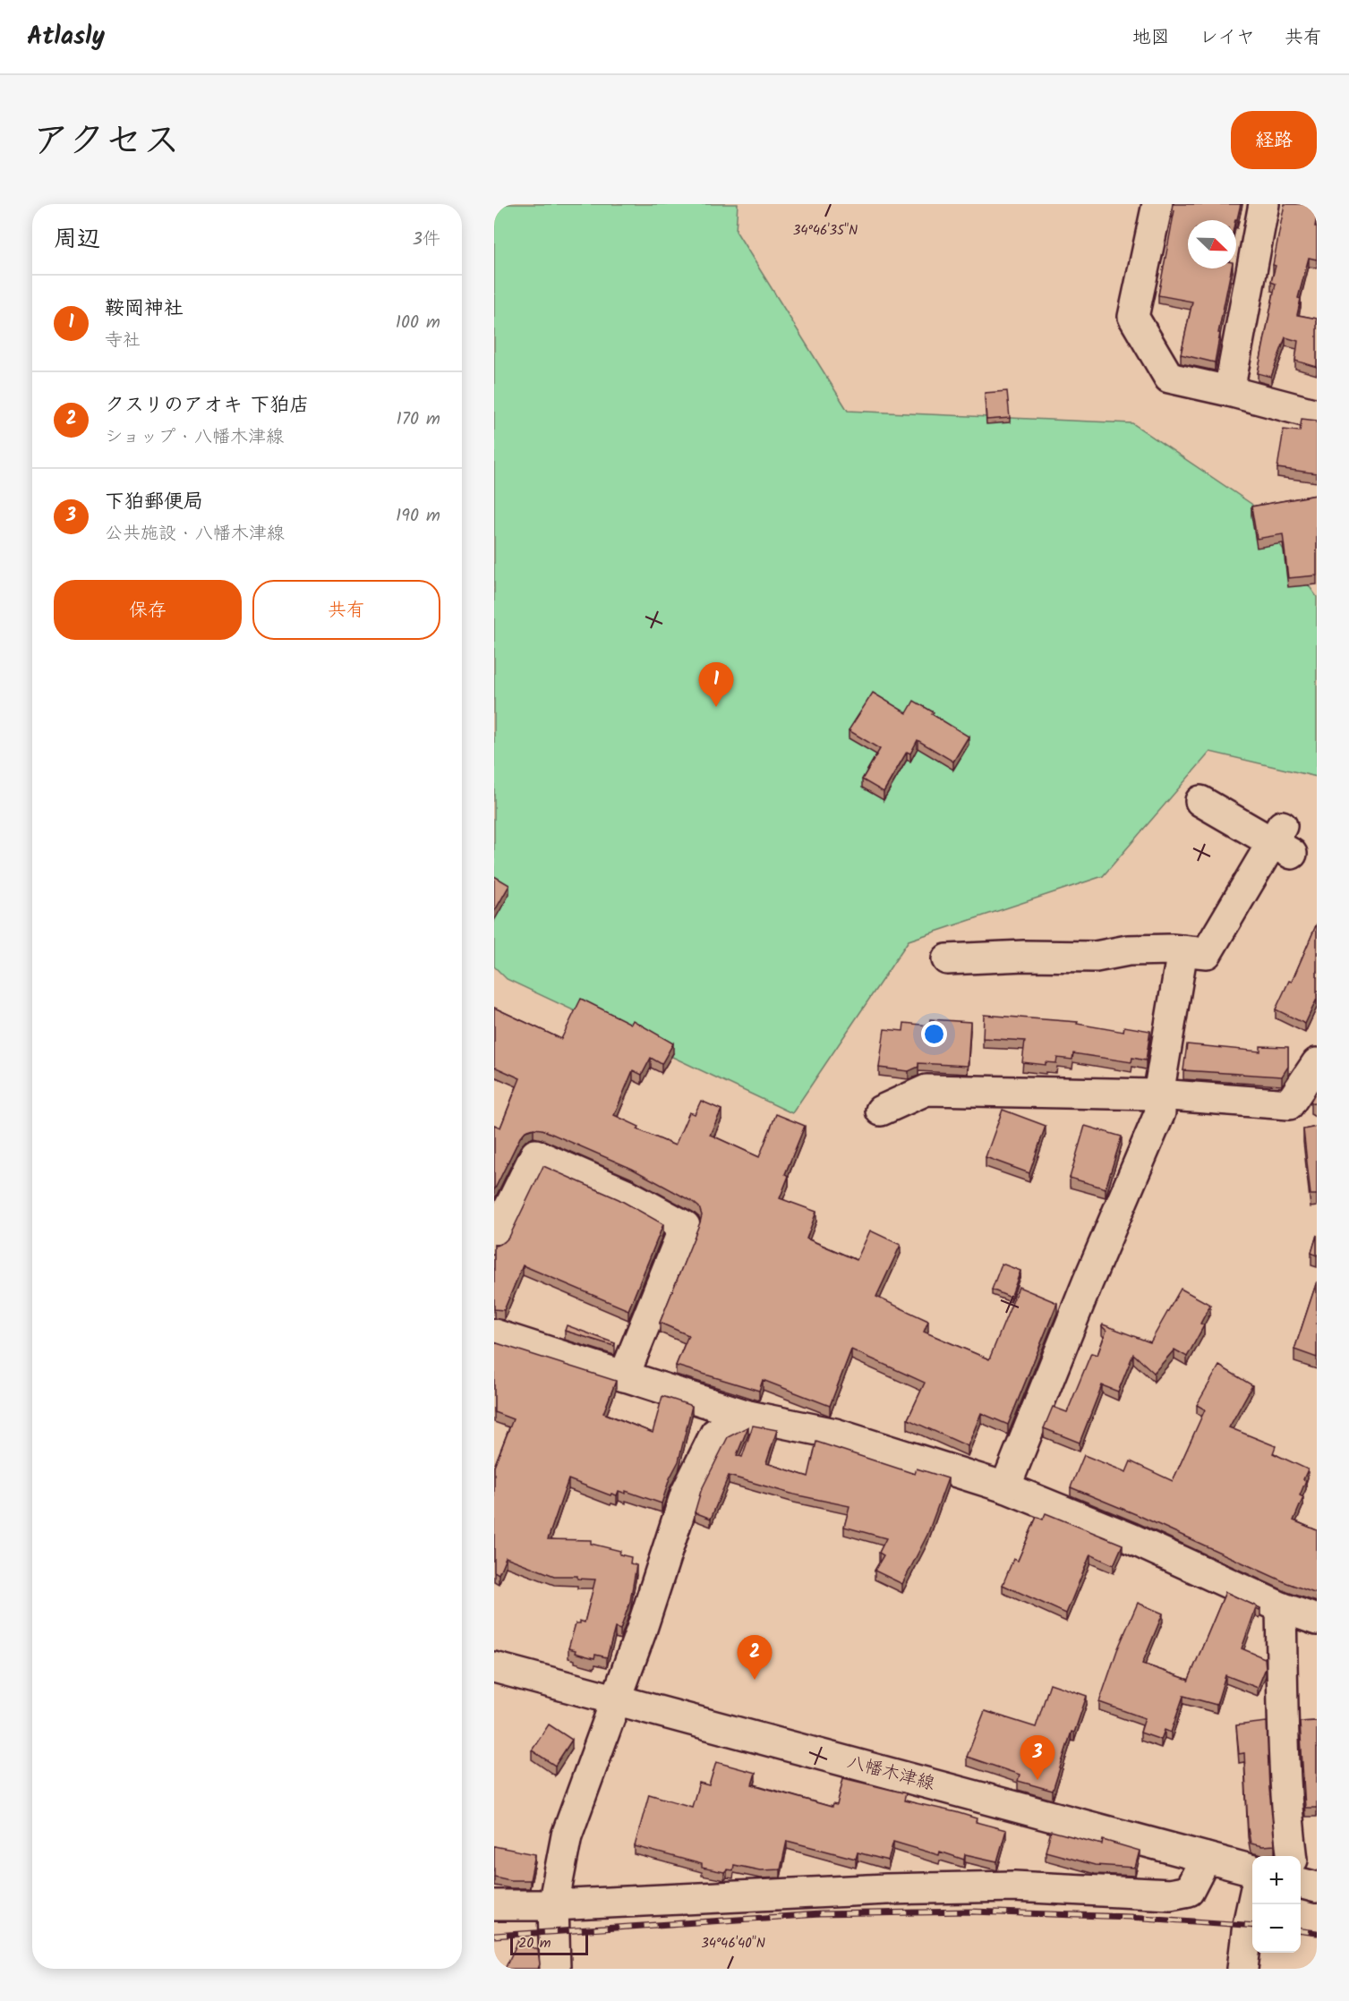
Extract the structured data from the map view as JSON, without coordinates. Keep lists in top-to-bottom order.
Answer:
{
  "streets": {
    "street": ["八幡木津線"]
  },
  "scale_bar": "20 m",
  "north": "bottom right",
  "page": {
    "header": "Atlasly",
    "nav": ["地図", "レイヤ", "共有"],
    "title": "アクセス",
    "buttons": [
      "経路",
      ["保存", "共有"]
    ],
    "heading": ["周辺", "3件"],
    "list": [
      {
        "mark": "1",
        "name": "鞍岡神社",
        "note": "寺社",
        "value": "100 m"
      },
      {
        "mark": "2",
        "name": "クスリのアオキ 下狛店",
        "note": "ショップ · 八幡木津線",
        "value": "170 m"
      },
      {
        "mark": "3",
        "name": "下狛郵便局",
        "note": "公共施設 · 八幡木津線",
        "value": "190 m"
      }
    ],
    "pins": ["1", "2", "3"],
    "map_buttons": ["+", "−"],
    "scale": "20 m"
  },
  "coordinates": ["34°46'35\"N", "34°46'40\"N"]
}
